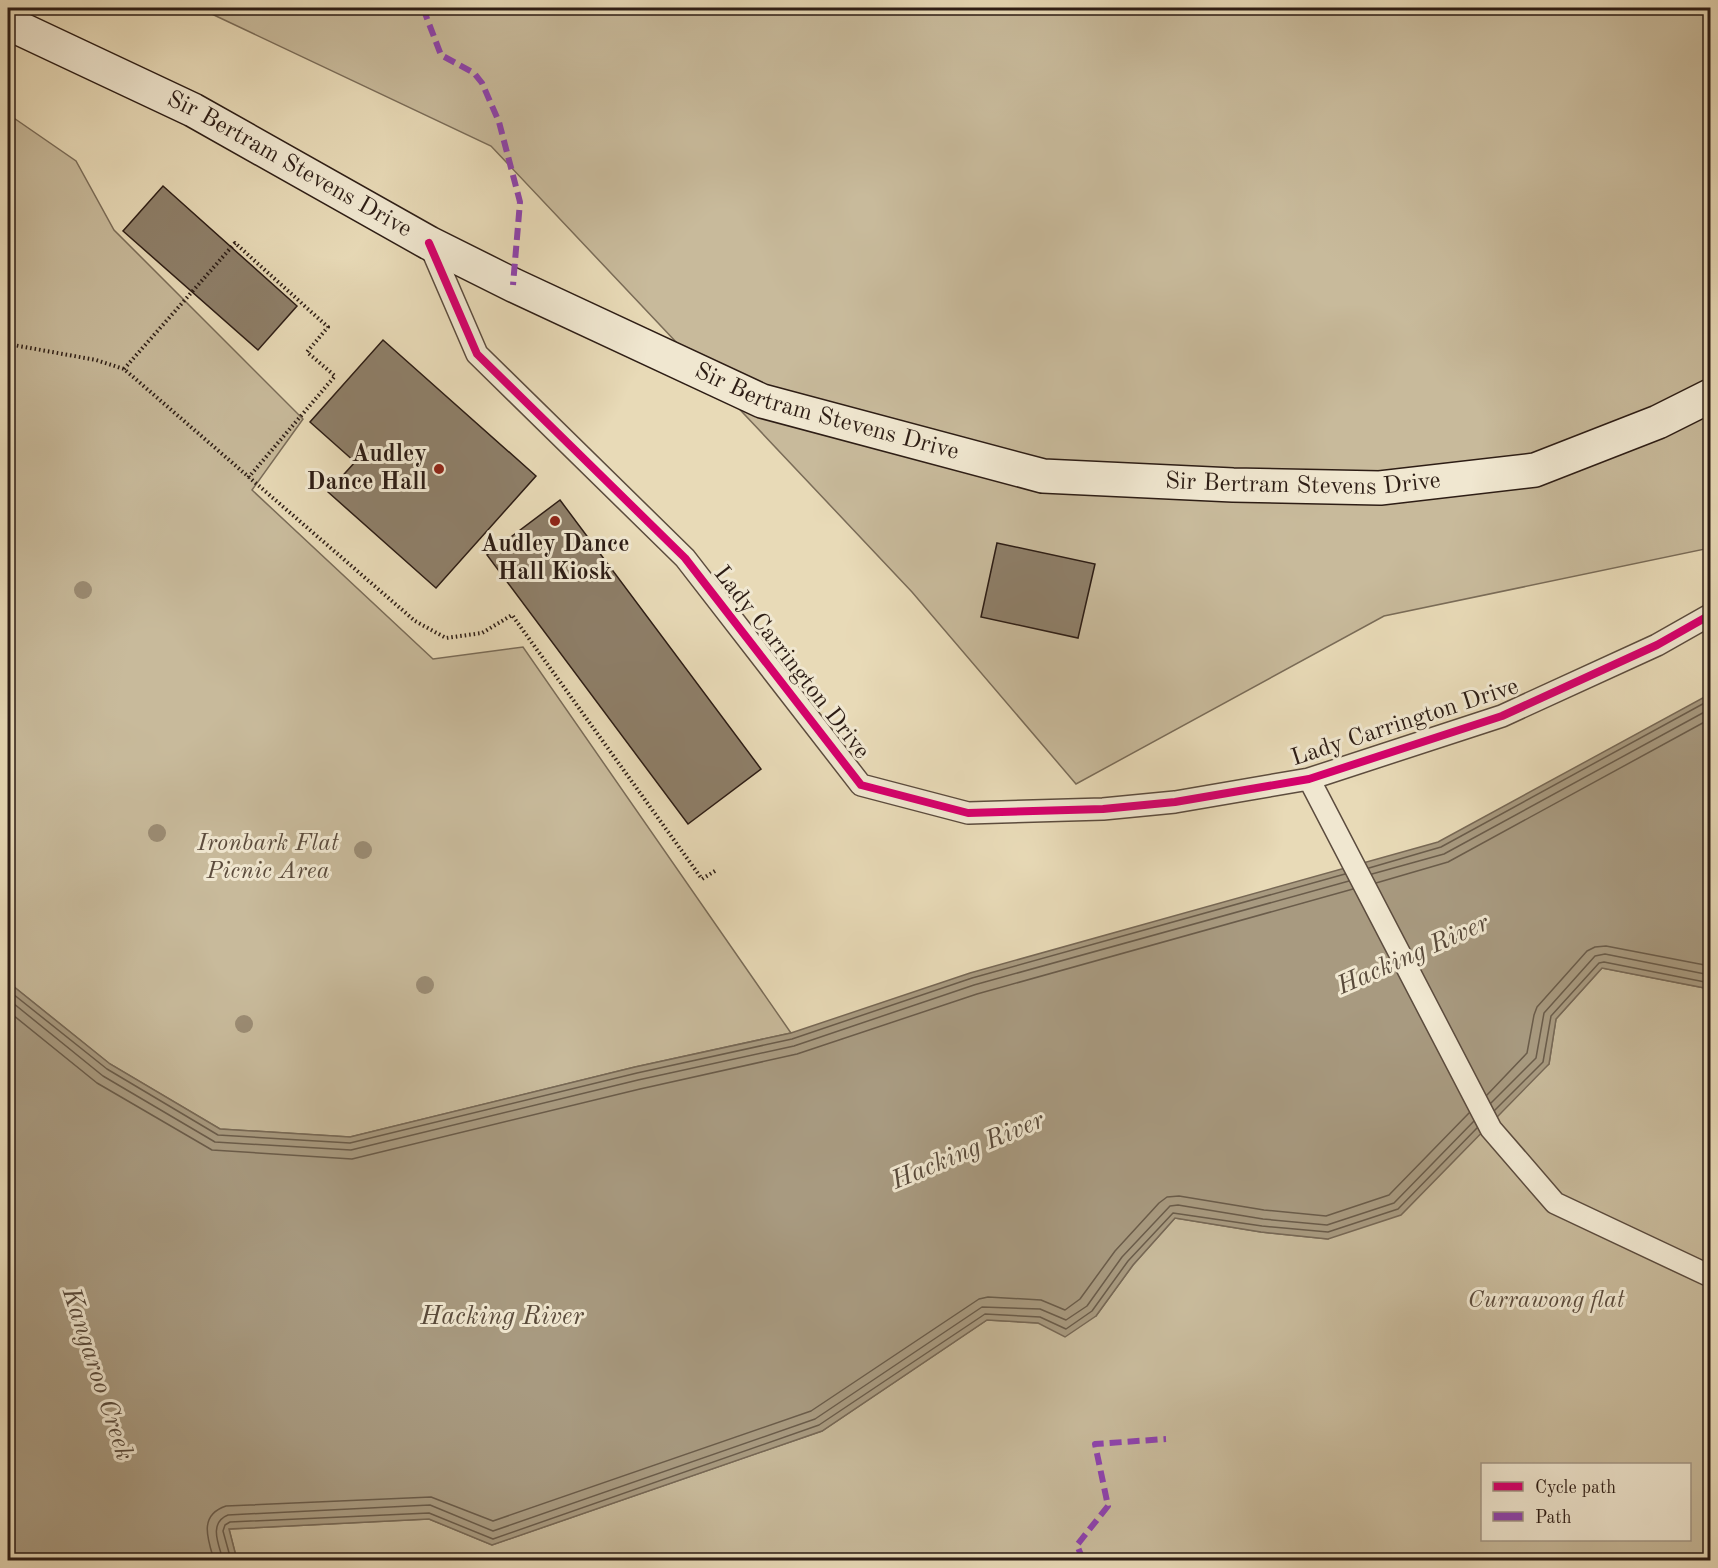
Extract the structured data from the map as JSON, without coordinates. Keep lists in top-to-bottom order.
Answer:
{
  "streets": {
    "main road": ["Sir Bertram Stevens Drive"],
    "lane": ["Lady Carrington Drive"]
  },
  "crossings": [
    ["Sir Bertram Stevens Drive", "Lady Carrington Drive"]
  ],
  "water": ["Hacking River", "Kangaroo Creek"],
  "parks": ["Ironbark Flat Picnic Area", "Currawong flat"],
  "places": ["Audley Dance Hall", "Audley Dance Hall Kiosk"],
  "legend": ["Cycle path", "Path"]
}
